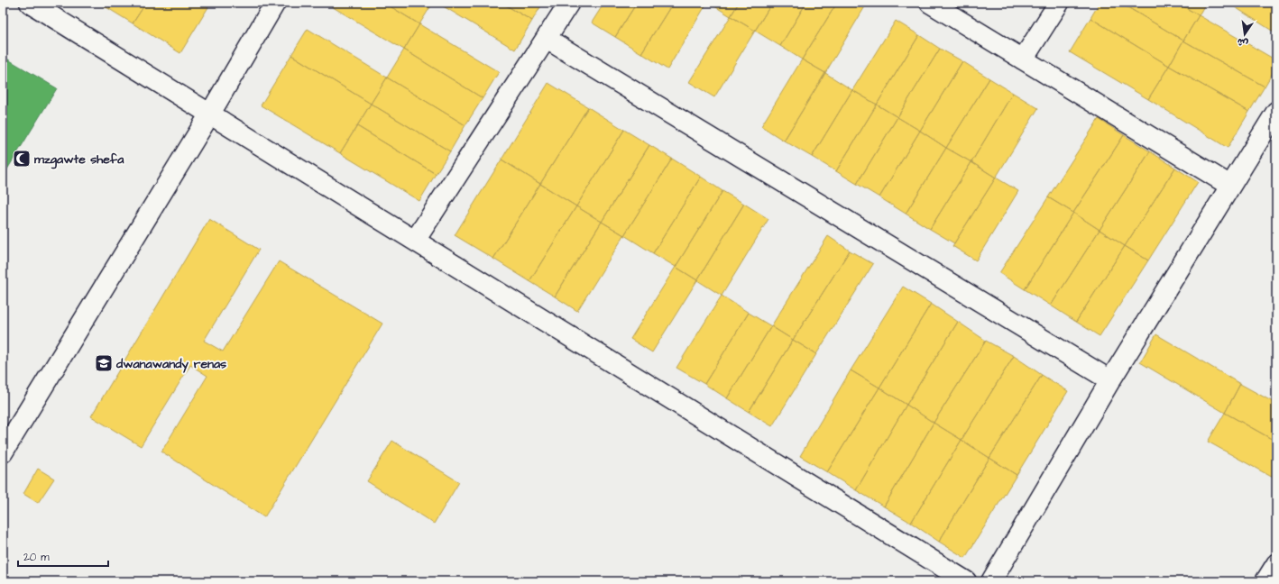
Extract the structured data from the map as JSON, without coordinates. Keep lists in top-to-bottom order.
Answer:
{
  "places": {
    "mosque": ["mzgawte shefa"],
    "school or university": ["dwanawandy renas"]
  },
  "scale_bar": "20 m",
  "north": "bottom"
}
